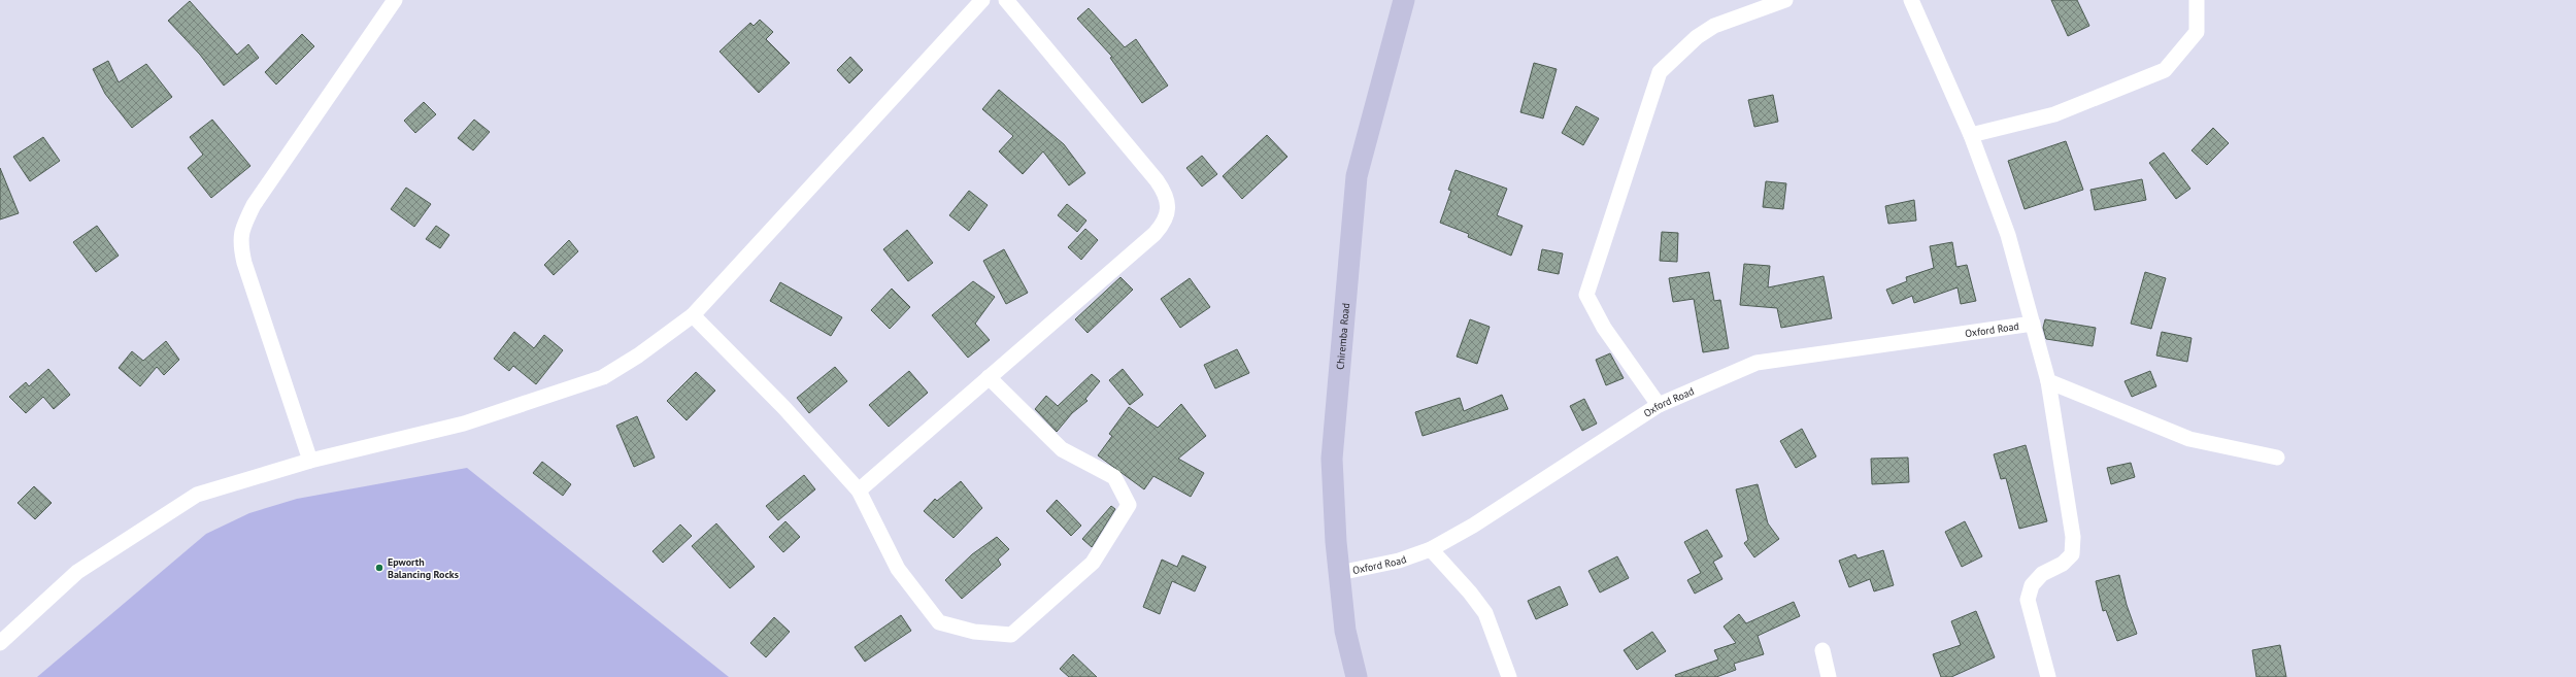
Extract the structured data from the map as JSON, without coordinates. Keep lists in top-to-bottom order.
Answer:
{
  "streets": {
    "main road": ["Chiremba Road"],
    "street": ["Oxford Road"]
  },
  "crossings": [
    ["Oxford Road", "Chiremba Road"]
  ],
  "places": ["Epworth Balancing Rocks"]
}
